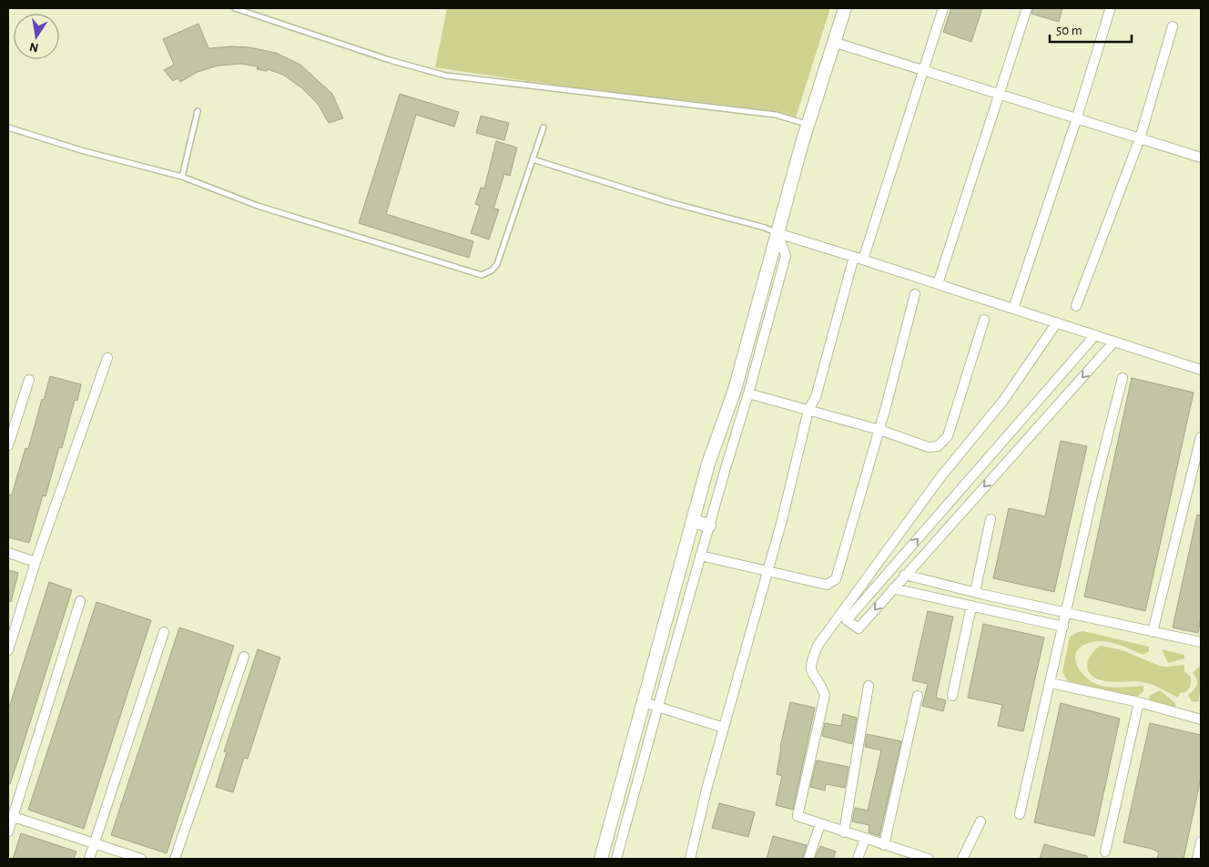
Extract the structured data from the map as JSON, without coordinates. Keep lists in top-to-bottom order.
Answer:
{
  "scale_bar": "50 m",
  "north": "bottom"
}
